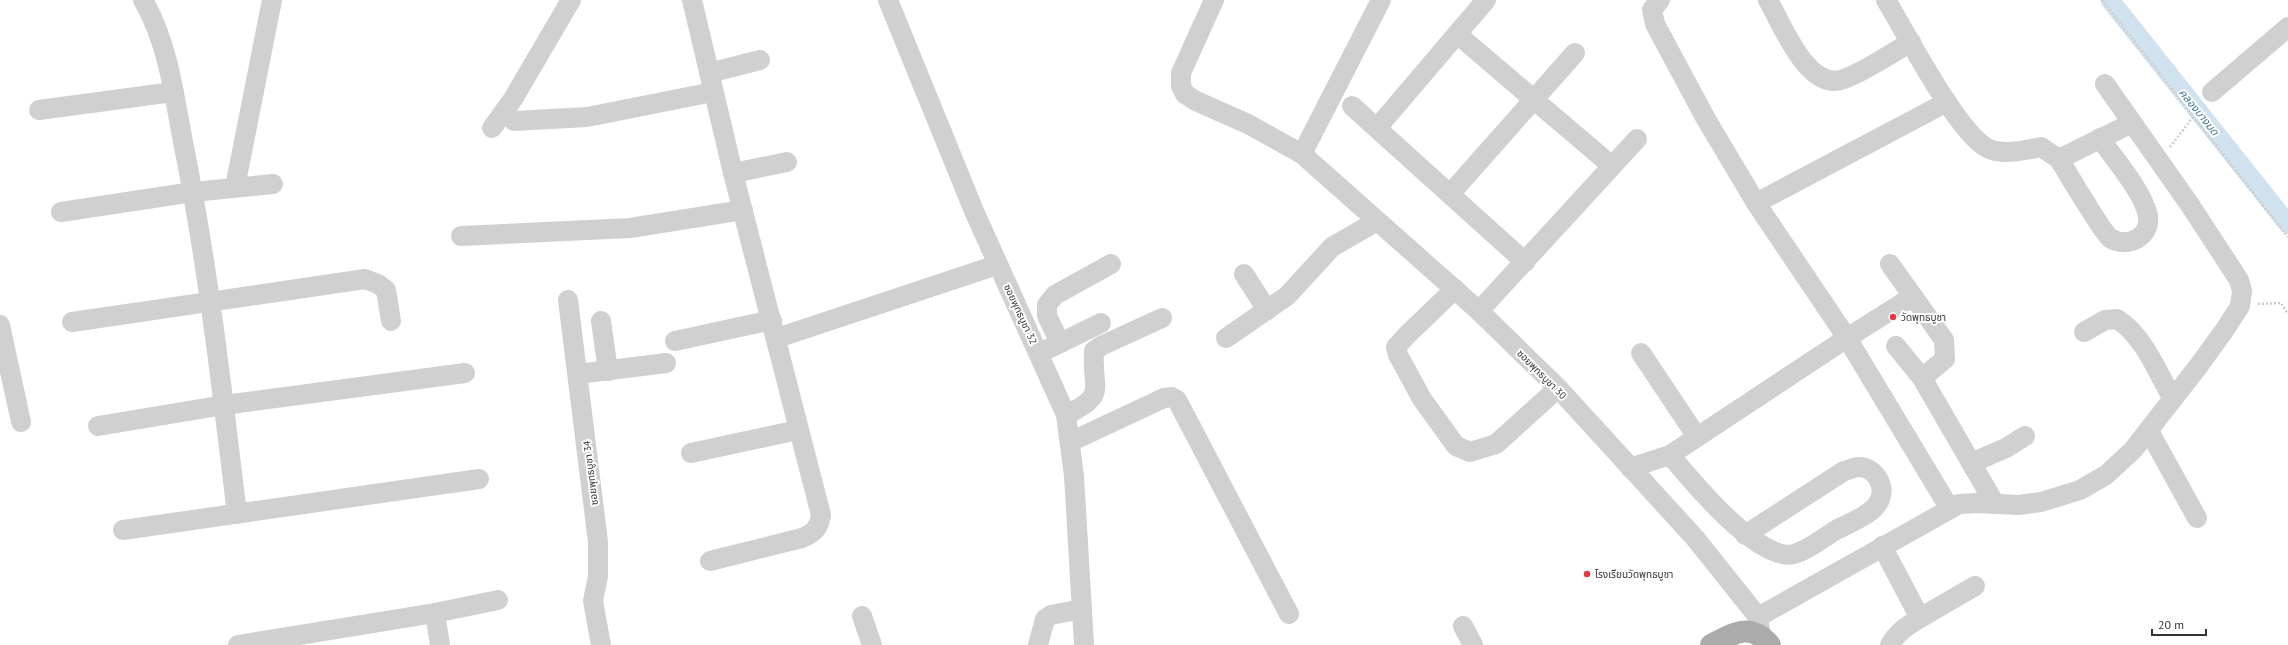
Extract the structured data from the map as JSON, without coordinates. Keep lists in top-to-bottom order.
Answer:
{
  "streets": {
    "street": ["ซอยพุทธบูชา 32", "ซอยพุทธบูชา 30", "ซอยพุทธบูชา 34"]
  },
  "water": ["คลองบางมด"],
  "places": ["วัดพุทธบูชา", "โรงเรียนวัดพุทธบูชา"],
  "scale_bar": "20 m"
}
